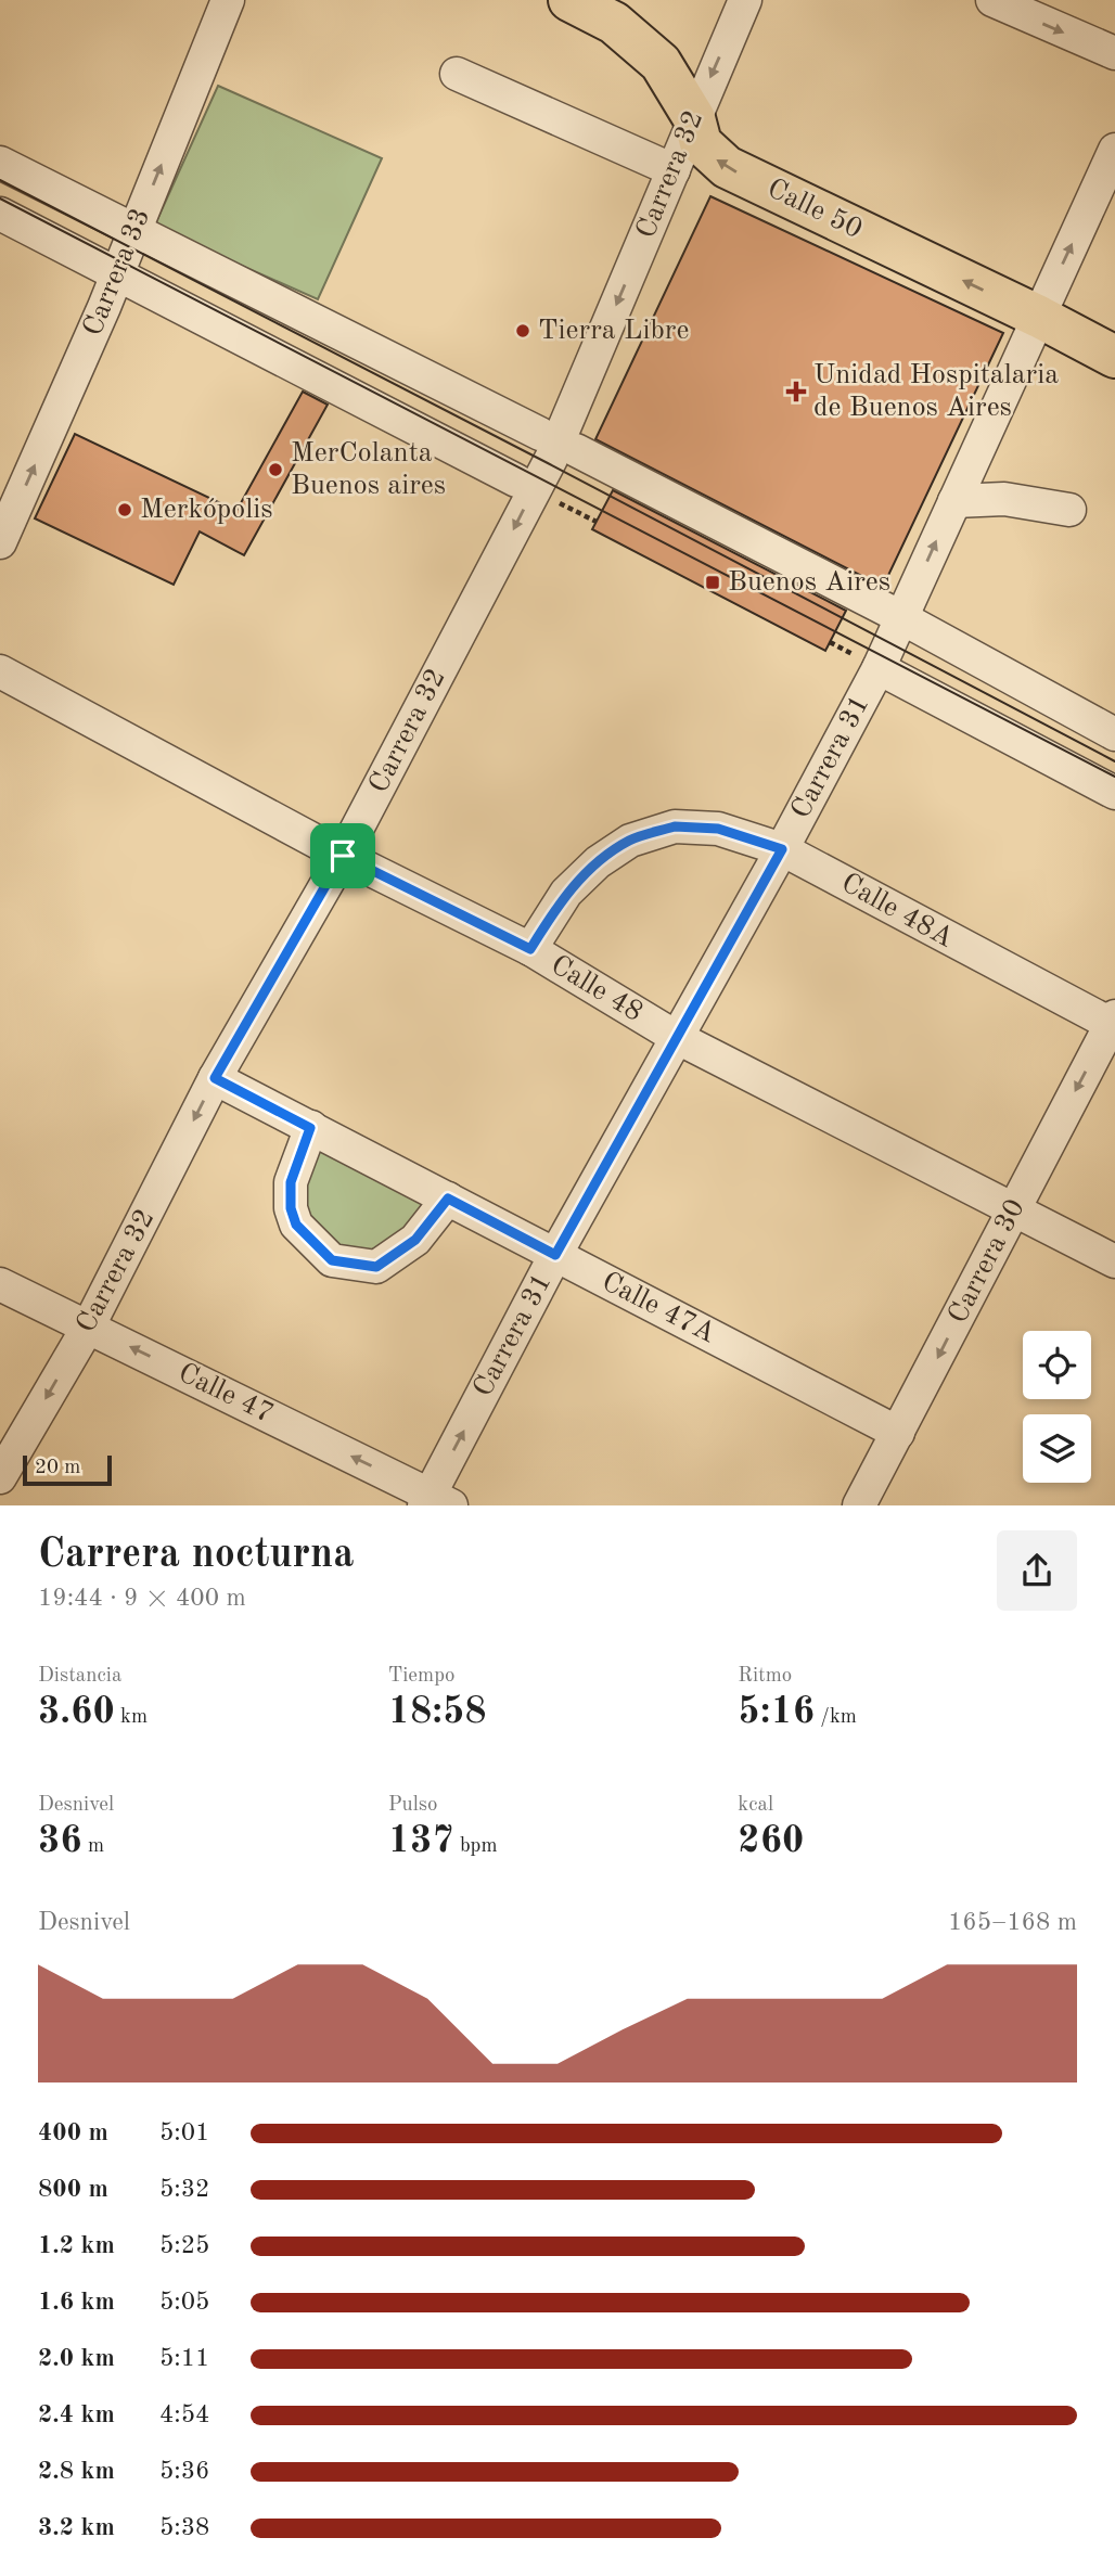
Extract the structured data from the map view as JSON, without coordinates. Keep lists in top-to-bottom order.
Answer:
{
  "streets": {
    "main road": ["Calle 50"],
    "street": [
      "Carrera 32",
      "Carrera 33",
      "Carrera 31",
      "Calle 48A",
      "Calle 48",
      "Carrera 30",
      "Calle 47A",
      "Calle 47"
    ]
  },
  "crossings": [
    ["Carrera 32", "Calle 50"],
    ["Carrera 32", "Calle 48"],
    ["Carrera 32", "Calle 47A"],
    ["Carrera 32", "Calle 47"],
    ["Calle 50", "Carrera 31"],
    ["Carrera 31", "Calle 48A"],
    ["Carrera 31", "Calle 48"],
    ["Carrera 31", "Calle 47A"],
    ["Carrera 31", "Calle 47"],
    ["Calle 48A", "Calle 48"],
    ["Calle 48A", "Carrera 30"],
    ["Calle 48", "Carrera 30"],
    ["Carrera 30", "Calle 47A"]
  ],
  "one_way": [
    "Carrera 32",
    "Calle 50",
    "Carrera 33",
    "Carrera 31",
    "Carrera 30",
    "Calle 47"
  ],
  "places": {
    "other": ["Tierra Libre", "MerColanta Buenos aires", "Merkópolis"],
    "health": ["Unidad Hospitalaria de Buenos Aires"],
    "transit": ["Buenos Aires"]
  },
  "scale_bar": "20 m",
  "page": {
    "scale": "20 m",
    "heading": ["Carrera nocturna", "19:44 · 9 × 400 m"],
    "stats": [
      ["Distancia", "3.60 km"],
      ["Tiempo", "18:58"],
      ["Ritmo", "5:16 /km"],
      ["Desnivel", "36 m"],
      ["Pulso", "137 bpm"],
      ["kcal", "260"]
    ],
    "chart": ["Desnivel", "165–168 m"],
    "list": [
      {
        "name": "400 m",
        "note": "5:01"
      },
      {
        "name": "800 m",
        "note": "5:32"
      },
      {
        "name": "1.2 km",
        "note": "5:25"
      },
      {
        "name": "1.6 km",
        "note": "5:05"
      },
      {
        "name": "2.0 km",
        "note": "5:11"
      },
      {
        "name": "2.4 km",
        "note": "4:54"
      },
      {
        "name": "2.8 km",
        "note": "5:36"
      },
      {
        "name": "3.2 km",
        "note": "5:38"
      }
    ]
  }
}
